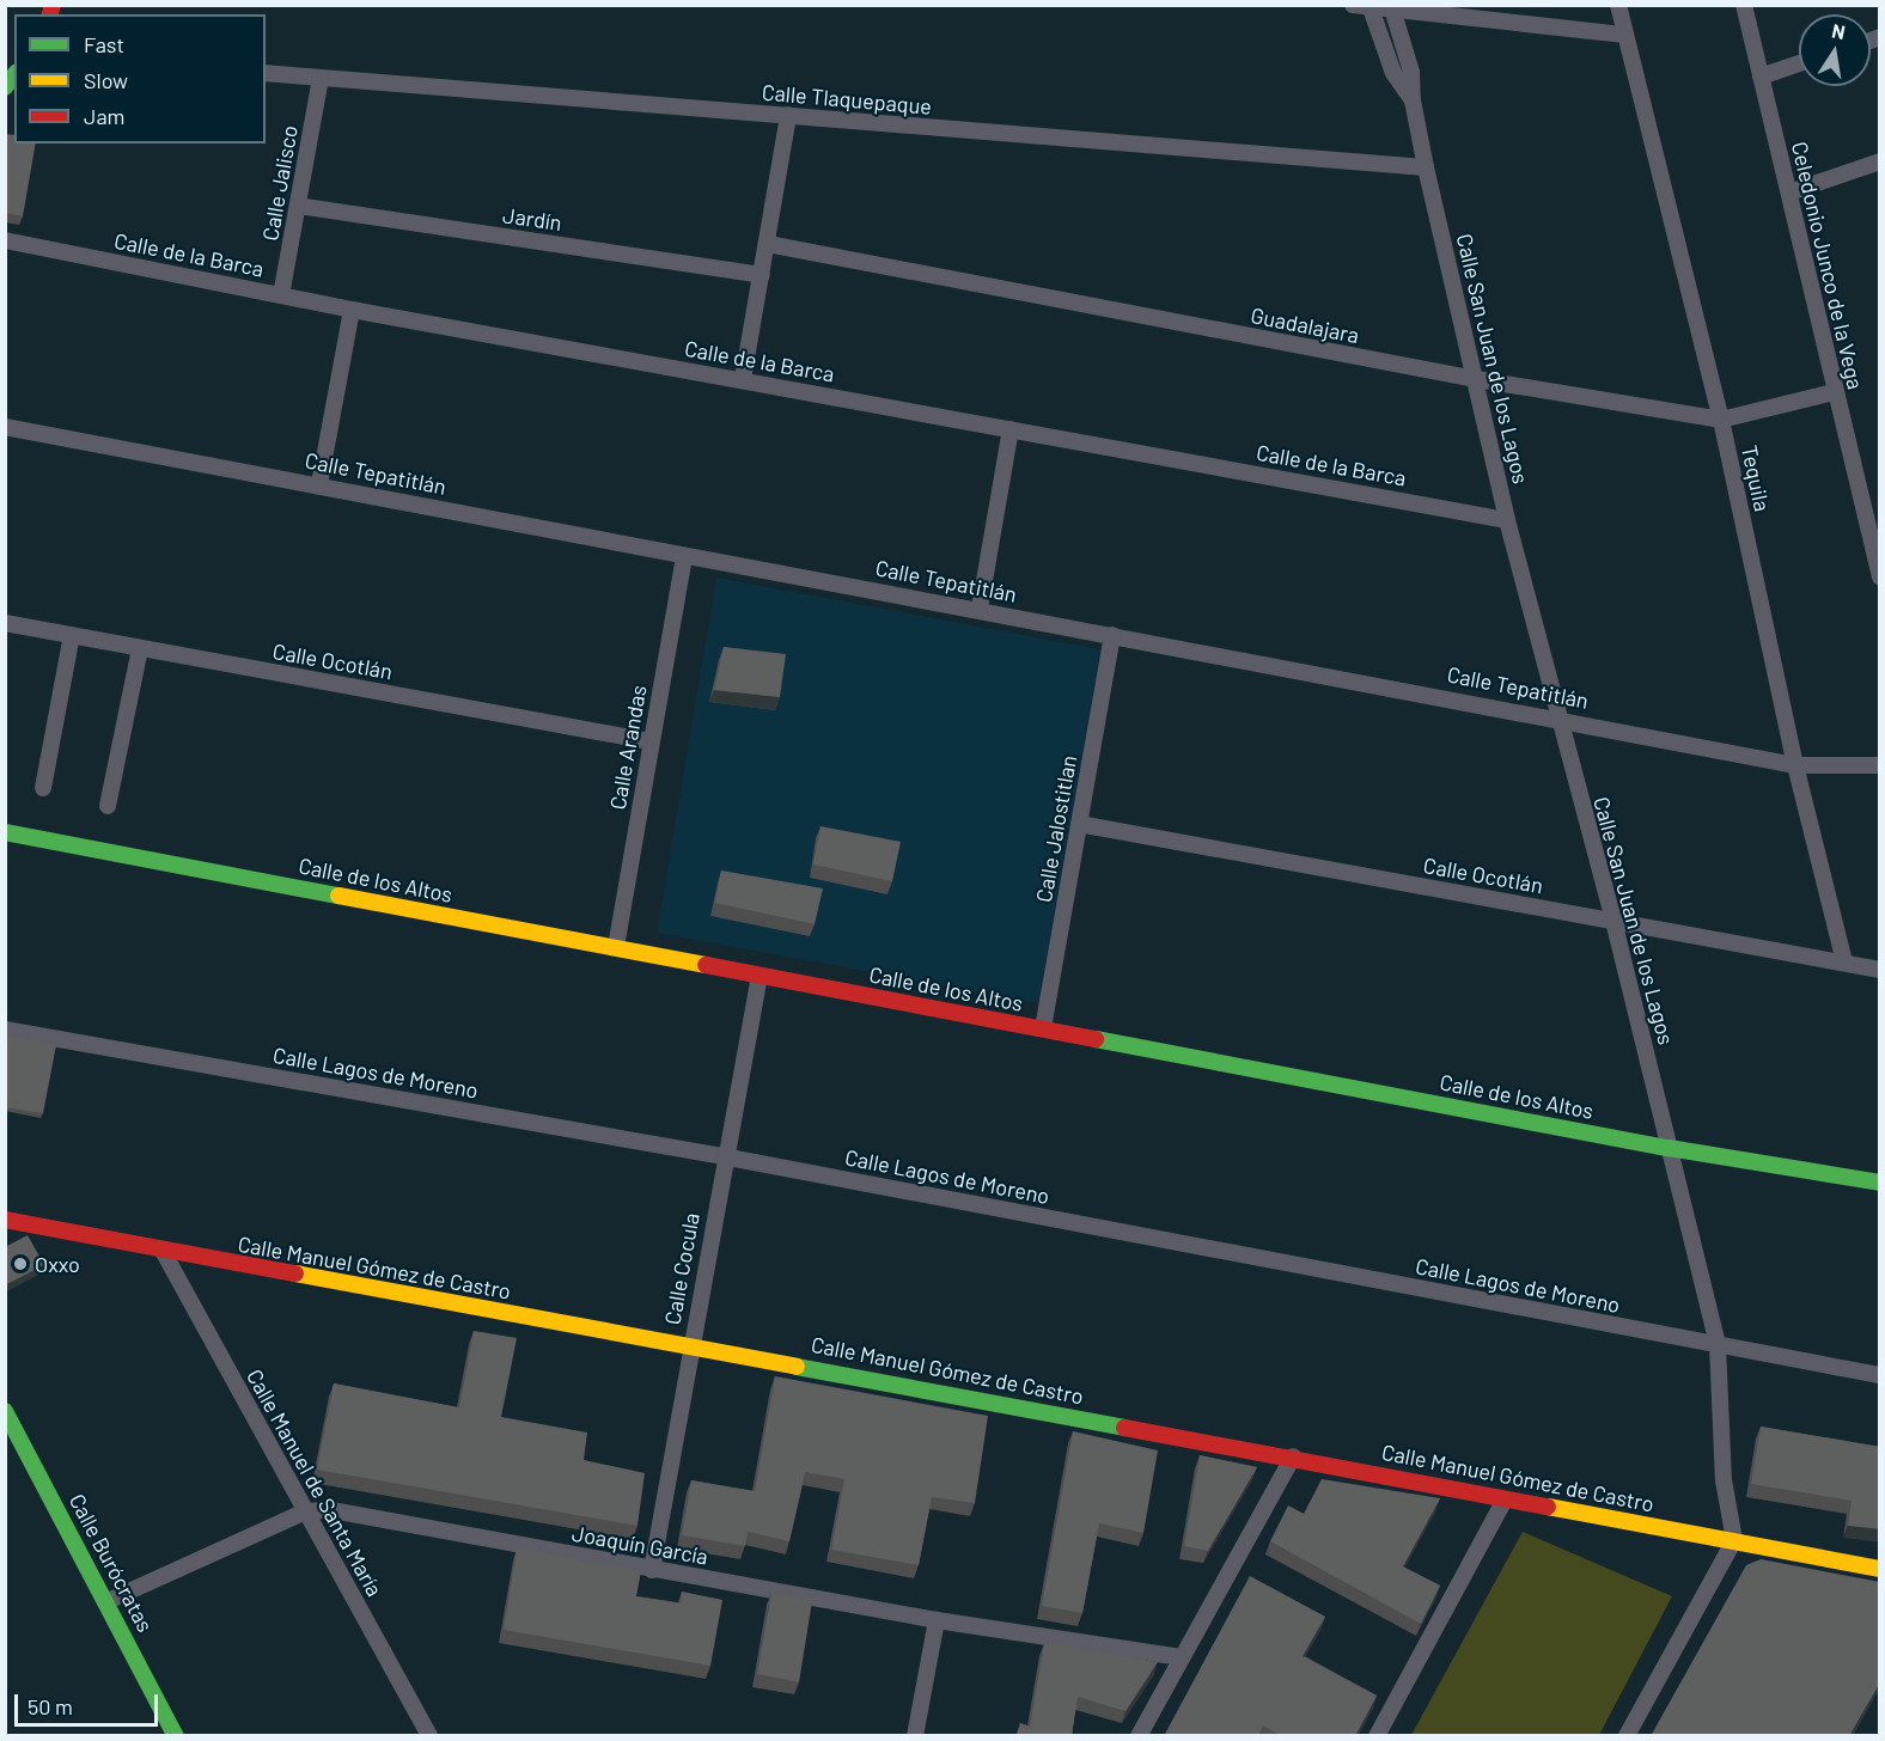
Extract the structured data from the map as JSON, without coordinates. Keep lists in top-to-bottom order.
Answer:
{
  "streets": {
    "street": [
      "Calle Tlaquepaque",
      "Calle Jalisco",
      "Jardín",
      "Calle de la Barca",
      "Celedonio Junco de la Vega",
      "Guadalajara",
      "Calle San Juan de los Lagos",
      "Calle Tepatitlán",
      "Tequila",
      "Calle Ocotlán",
      "Calle Arandas",
      "Calle Jalostitlan",
      "Calle de los Altos",
      "Calle Lagos de Moreno",
      "Calle Manuel Gómez de Castro",
      "Calle Cocula",
      "Calle Manuel de Santa María",
      "Joaquín García",
      "Calle Burócratas"
    ]
  },
  "crossings": [
    ["Calle Tlaquepaque", "Calle Jalisco"],
    ["Calle Tlaquepaque", "Calle San Juan de los Lagos"],
    ["Calle Jalisco", "Jardín"],
    ["Calle Jalisco", "Calle de la Barca"],
    ["Calle de la Barca", "Calle San Juan de los Lagos"],
    ["Celedonio Junco de la Vega", "Guadalajara"],
    ["Guadalajara", "Calle San Juan de los Lagos"],
    ["Guadalajara", "Tequila"],
    ["Calle San Juan de los Lagos", "Calle Tepatitlán"],
    ["Calle San Juan de los Lagos", "Calle Ocotlán"],
    ["Calle San Juan de los Lagos", "Calle de los Altos"],
    ["Calle San Juan de los Lagos", "Calle Lagos de Moreno"],
    ["Calle San Juan de los Lagos", "Calle Manuel Gómez de Castro"],
    ["Calle Tepatitlán", "Tequila"],
    ["Calle Tepatitlán", "Calle Arandas"],
    ["Calle Tepatitlán", "Calle Jalostitlan"],
    ["Tequila", "Calle Ocotlán"],
    ["Calle Ocotlán", "Calle Arandas"],
    ["Calle Ocotlán", "Calle Jalostitlan"],
    ["Calle Arandas", "Calle de los Altos"],
    ["Calle Jalostitlan", "Calle de los Altos"],
    ["Calle de los Altos", "Calle Cocula"],
    ["Calle Lagos de Moreno", "Calle Cocula"],
    ["Calle Manuel Gómez de Castro", "Calle Cocula"],
    ["Calle Manuel Gómez de Castro", "Calle Manuel de Santa María"],
    ["Calle Cocula", "Joaquín García"],
    ["Calle Manuel de Santa María", "Joaquín García"],
    ["Joaquín García", "Calle Burócratas"]
  ],
  "places": ["Oxxo"],
  "legend": ["Fast", "Slow", "Jam"],
  "scale_bar": "50 m",
  "north": "top"
}
